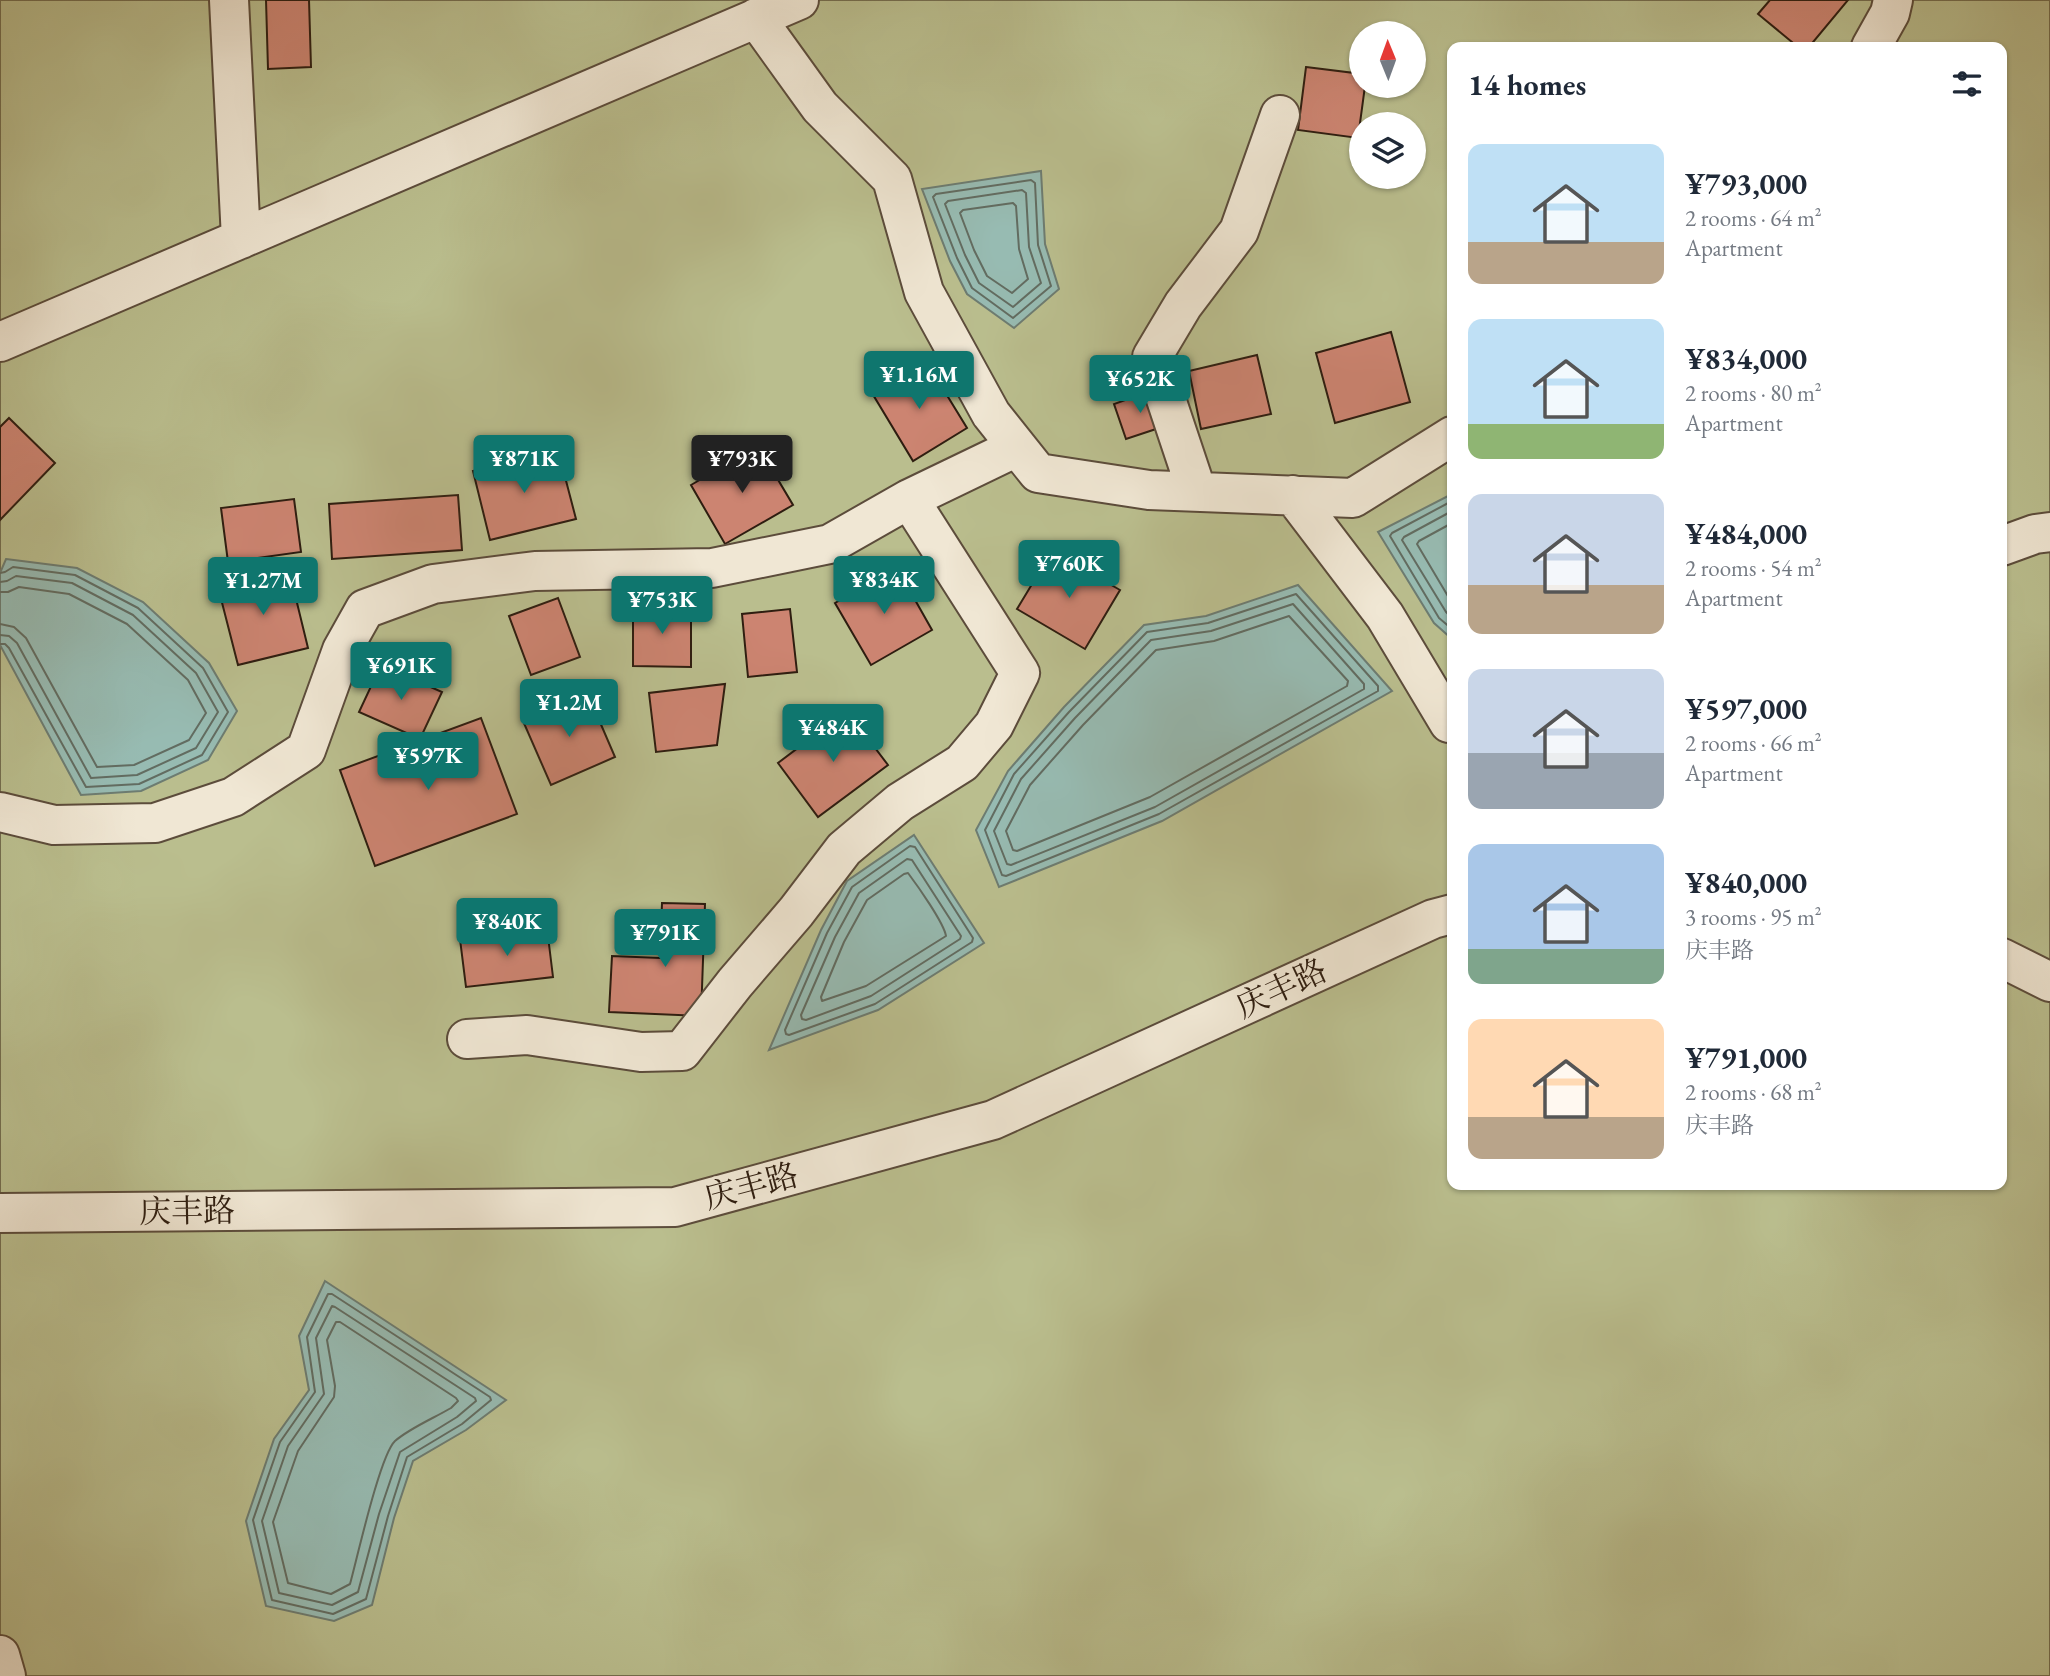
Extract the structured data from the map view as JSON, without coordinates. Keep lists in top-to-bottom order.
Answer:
{
  "streets": {
    "street": ["庆丰路"]
  },
  "north": "top",
  "page": {
    "heading": "14 homes",
    "list": [
      {
        "name": "¥793,000",
        "note": "2 rooms · 64 m² · Apartment"
      },
      {
        "name": "¥834,000",
        "note": "2 rooms · 80 m² · Apartment"
      },
      {
        "name": "¥484,000",
        "note": "2 rooms · 54 m² · Apartment"
      },
      {
        "name": "¥597,000",
        "note": "2 rooms · 66 m² · Apartment"
      },
      {
        "name": "¥840,000",
        "note": "3 rooms · 95 m² · 庆丰路"
      },
      {
        "name": "¥791,000",
        "note": "2 rooms · 68 m² · 庆丰路"
      }
    ],
    "price": [
      "¥1.16M",
      "¥652K",
      "¥871K",
      "¥793K",
      "¥760K",
      "¥834K",
      "¥1.27M",
      "¥753K",
      "¥691K",
      "¥1.2M",
      "¥484K",
      "¥597K",
      "¥840K",
      "¥791K"
    ]
  }
}
